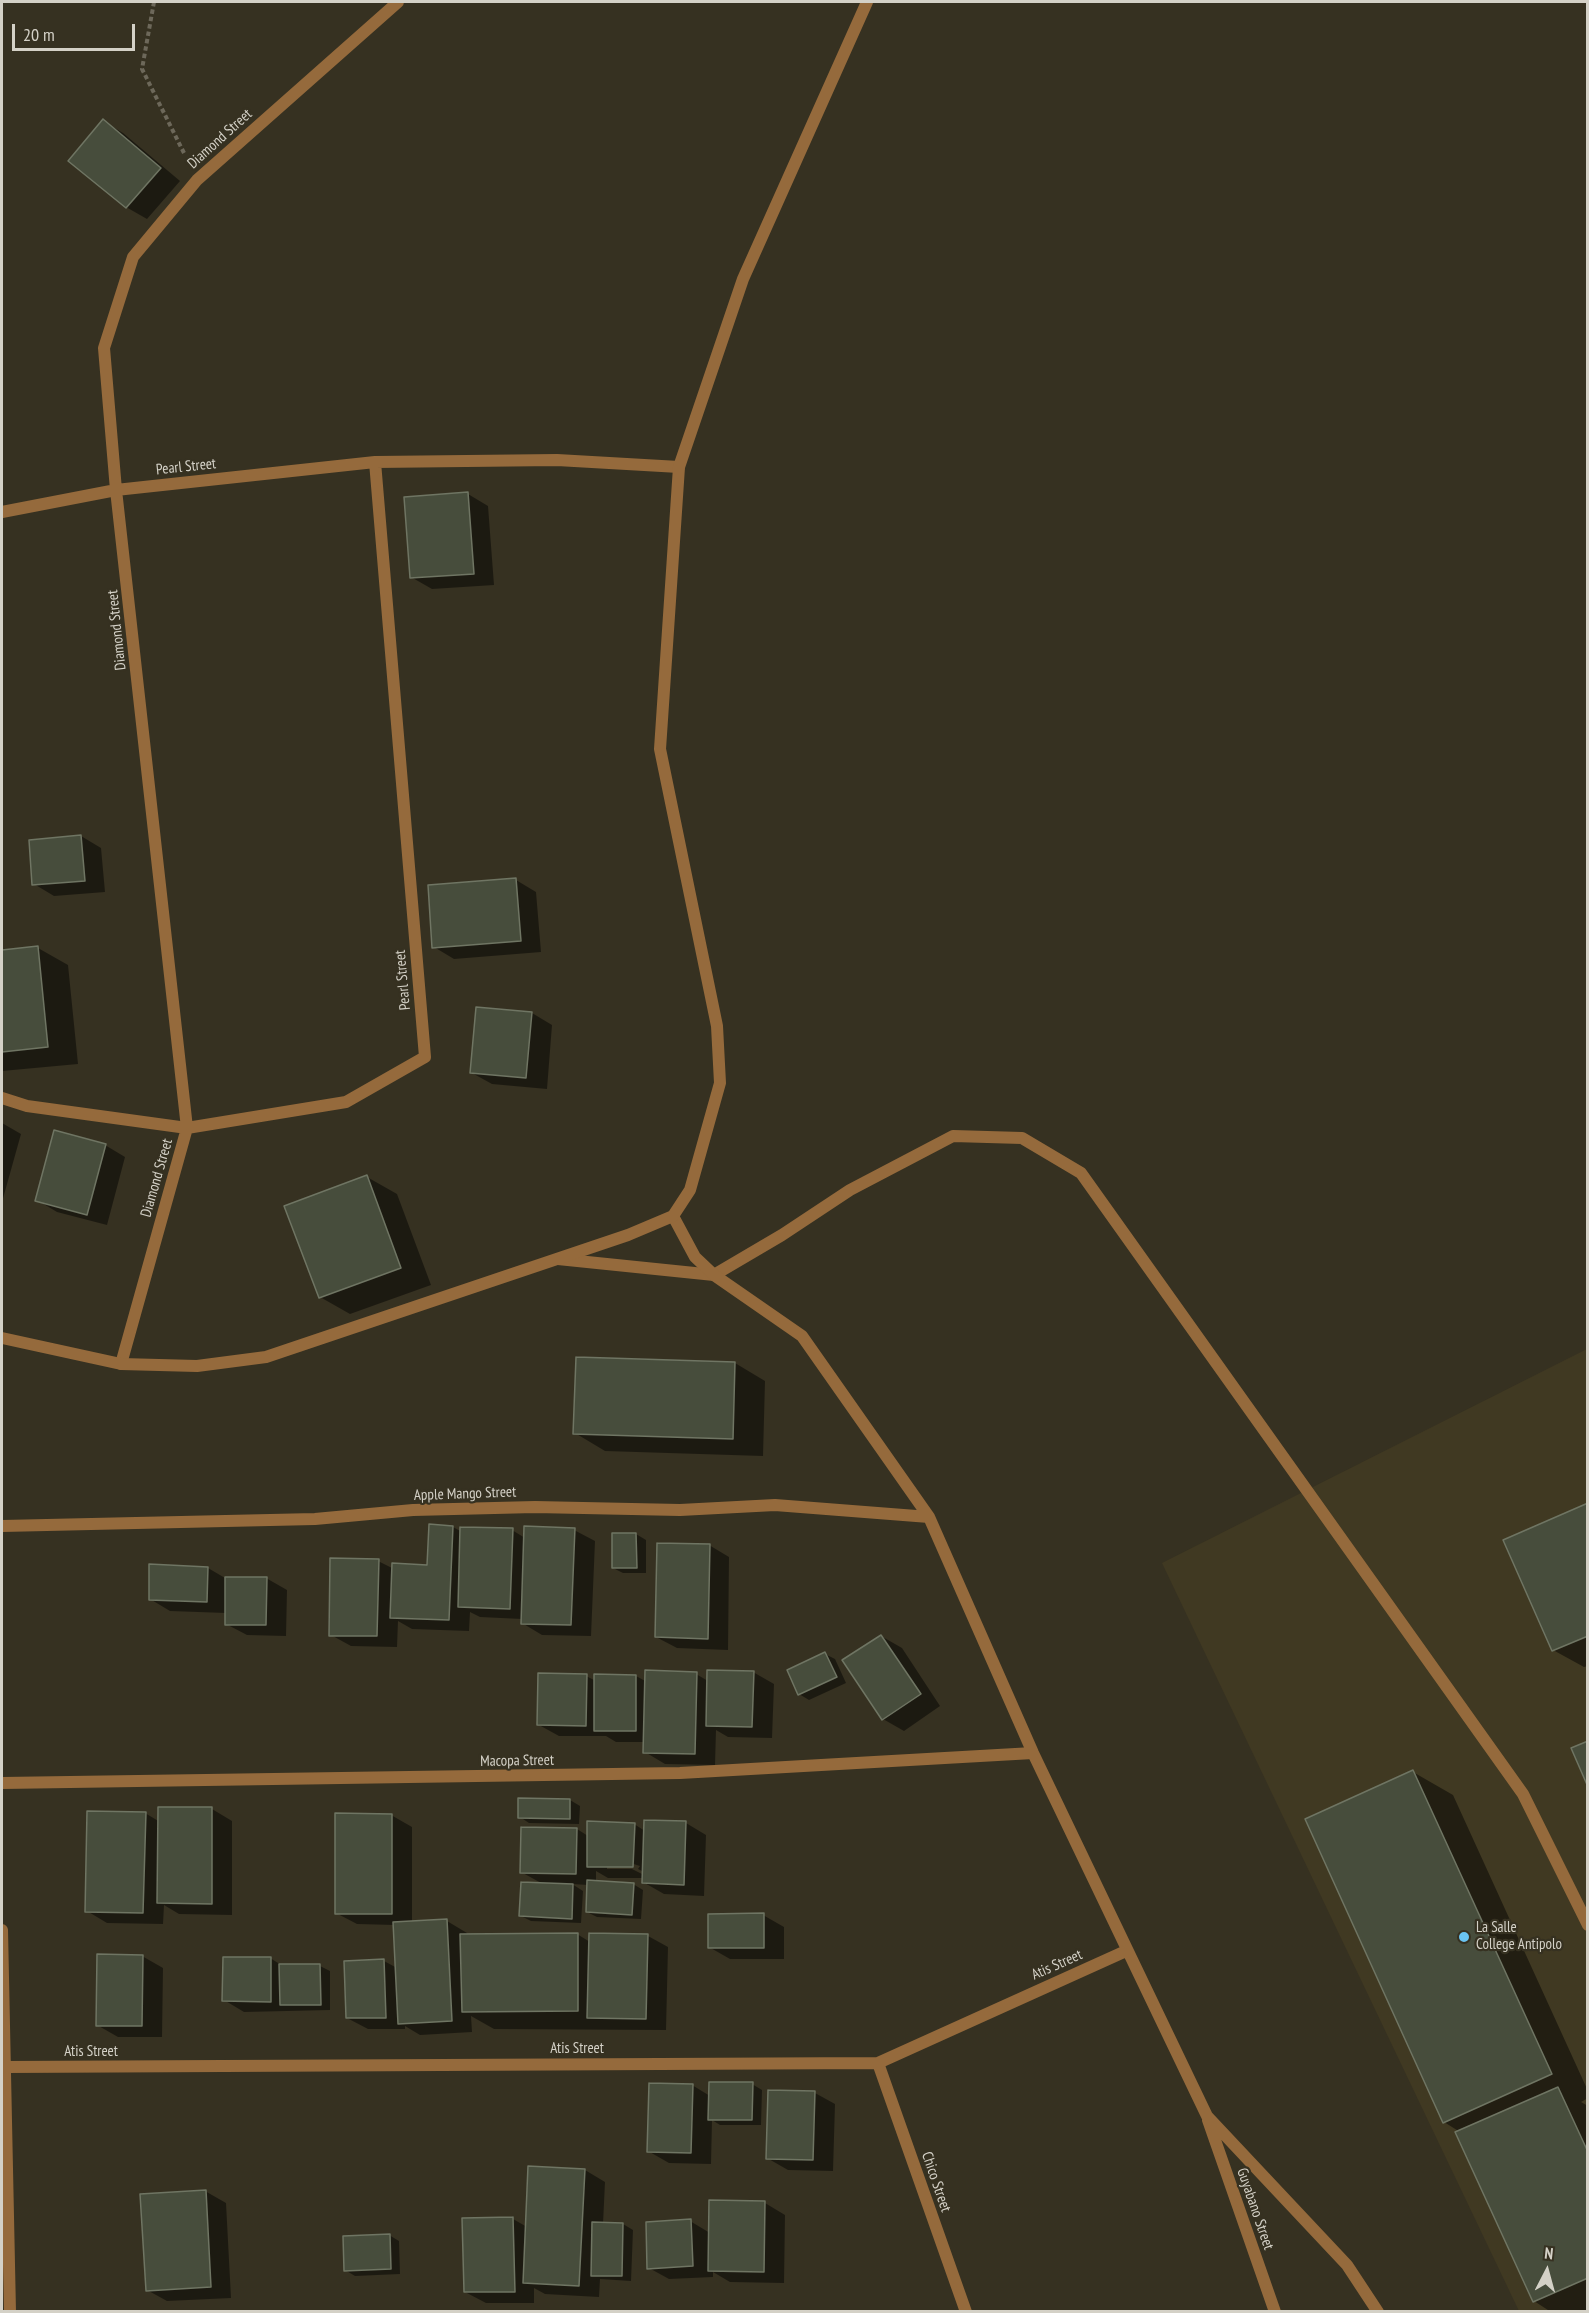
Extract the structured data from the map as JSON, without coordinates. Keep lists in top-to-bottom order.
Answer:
{
  "streets": {
    "street": [
      "Diamond Street",
      "Pearl Street",
      "Apple Mango Street",
      "Macopa Street",
      "Atis Street",
      "Chico Street",
      "Guyabano Street"
    ]
  },
  "crossings": [
    ["Diamond Street", "Pearl Street"],
    ["Atis Street", "Chico Street"]
  ],
  "places": ["La Salle College Antipolo"],
  "scale_bar": "20 m",
  "north": "top"
}
